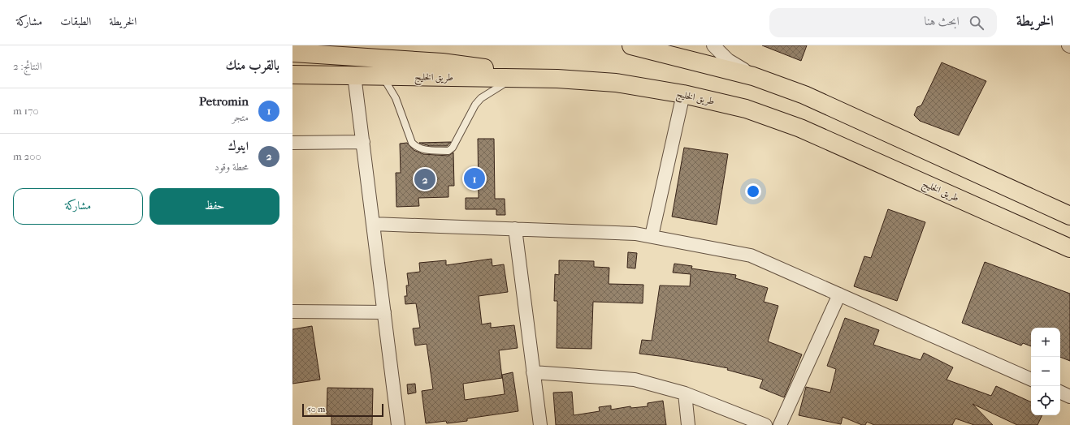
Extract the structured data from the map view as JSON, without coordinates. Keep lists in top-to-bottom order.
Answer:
{
  "streets": {
    "main road": ["طريق الخليج"]
  },
  "scale_bar": "50 m",
  "page": {
    "header": "الخريطة",
    "search": "ابحث هنا",
    "nav": ["الخريطة", "الطبقات", "مشاركة"],
    "heading": ["بالقرب منك", "النتائج: 2"],
    "list": [
      {
        "mark": "1",
        "name": "Petromin",
        "note": "متجر",
        "value": "170 m"
      },
      {
        "mark": "2",
        "name": "اينوك",
        "note": "محطة وقود",
        "value": "200 m"
      }
    ],
    "pins": ["1", "2"],
    "buttons": ["حفظ", "مشاركة"],
    "map_buttons": ["+", "−"],
    "scale": "50 m"
  }
}
